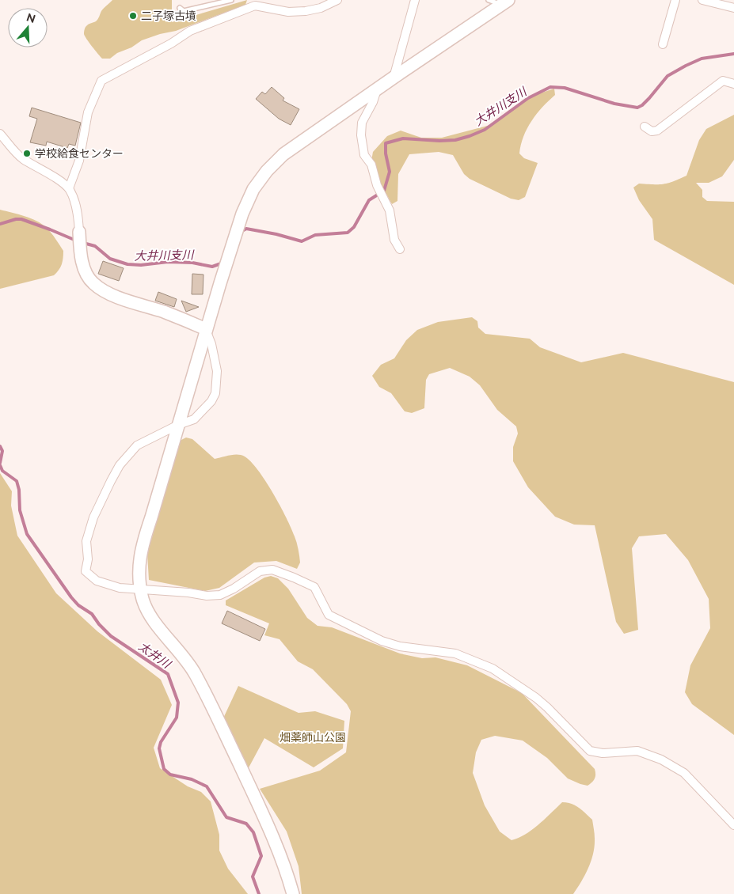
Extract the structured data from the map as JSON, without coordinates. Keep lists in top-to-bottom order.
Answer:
{
  "water": ["大井川支川", "太井川"],
  "parks": ["畑薬師山公園"],
  "places": ["二子塚古墳", "学校給食センター"],
  "north": "top"
}
